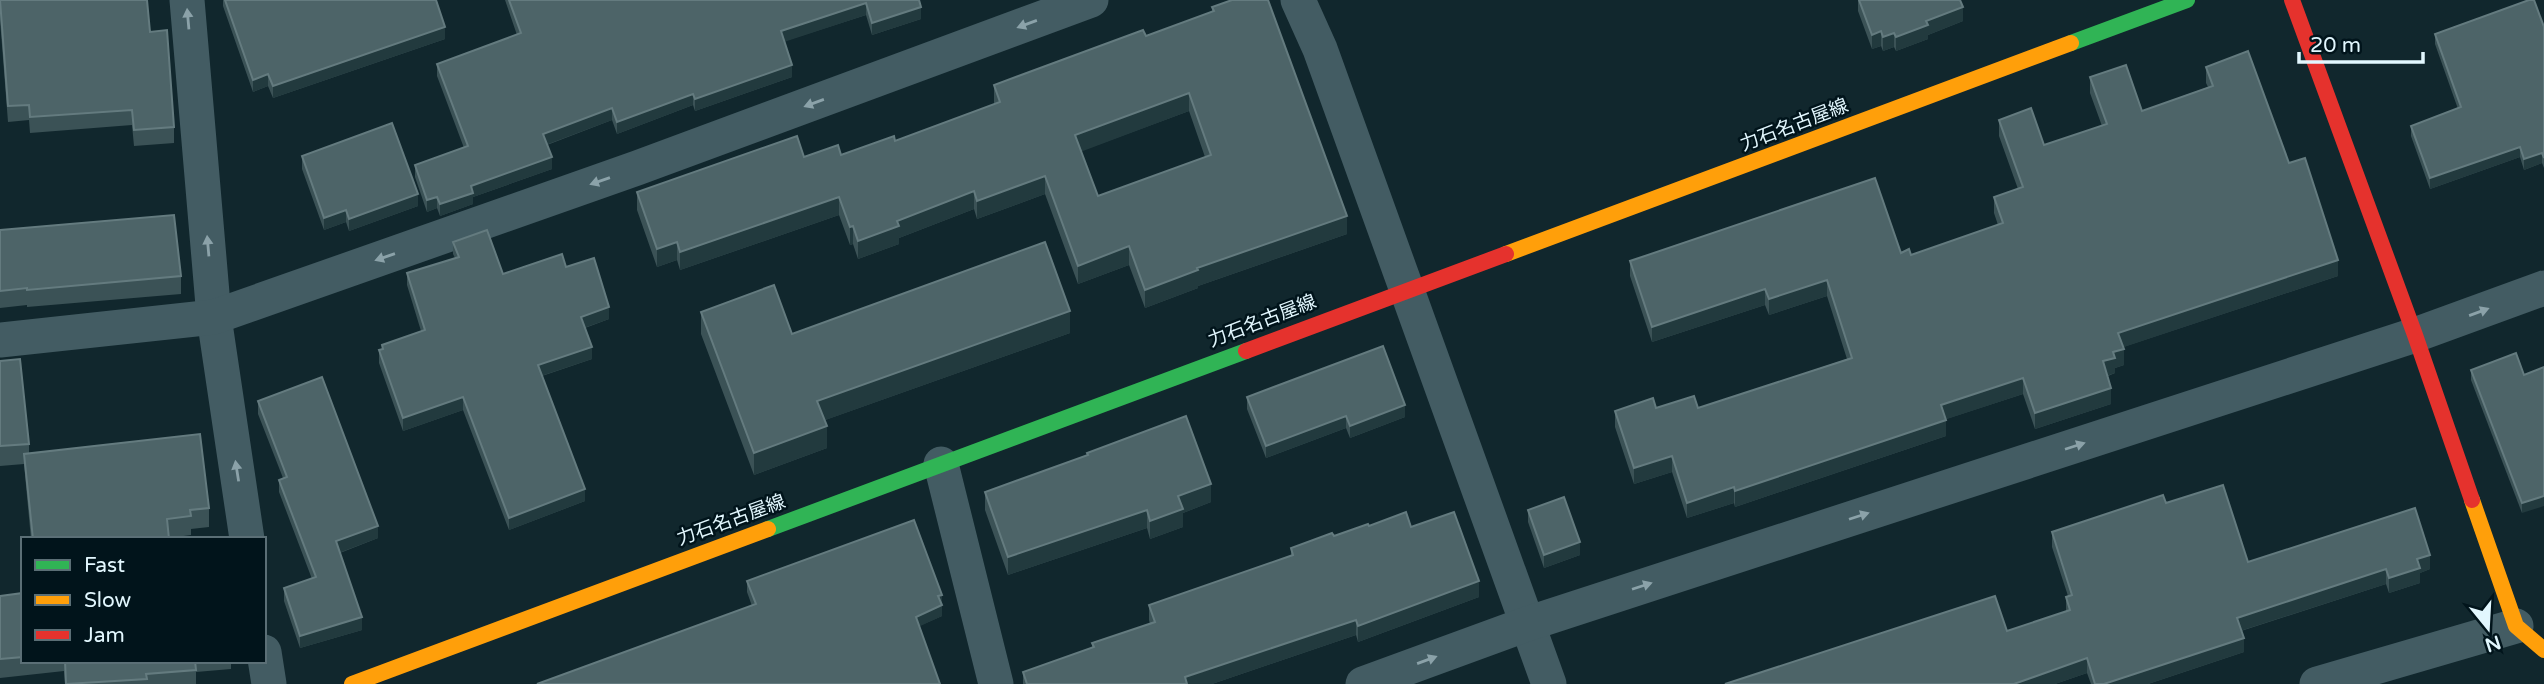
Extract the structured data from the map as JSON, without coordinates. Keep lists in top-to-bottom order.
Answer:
{
  "streets": {
    "main road": ["力石名古屋線"]
  },
  "legend": ["Fast", "Slow", "Jam"],
  "scale_bar": "20 m",
  "north": "bottom"
}
